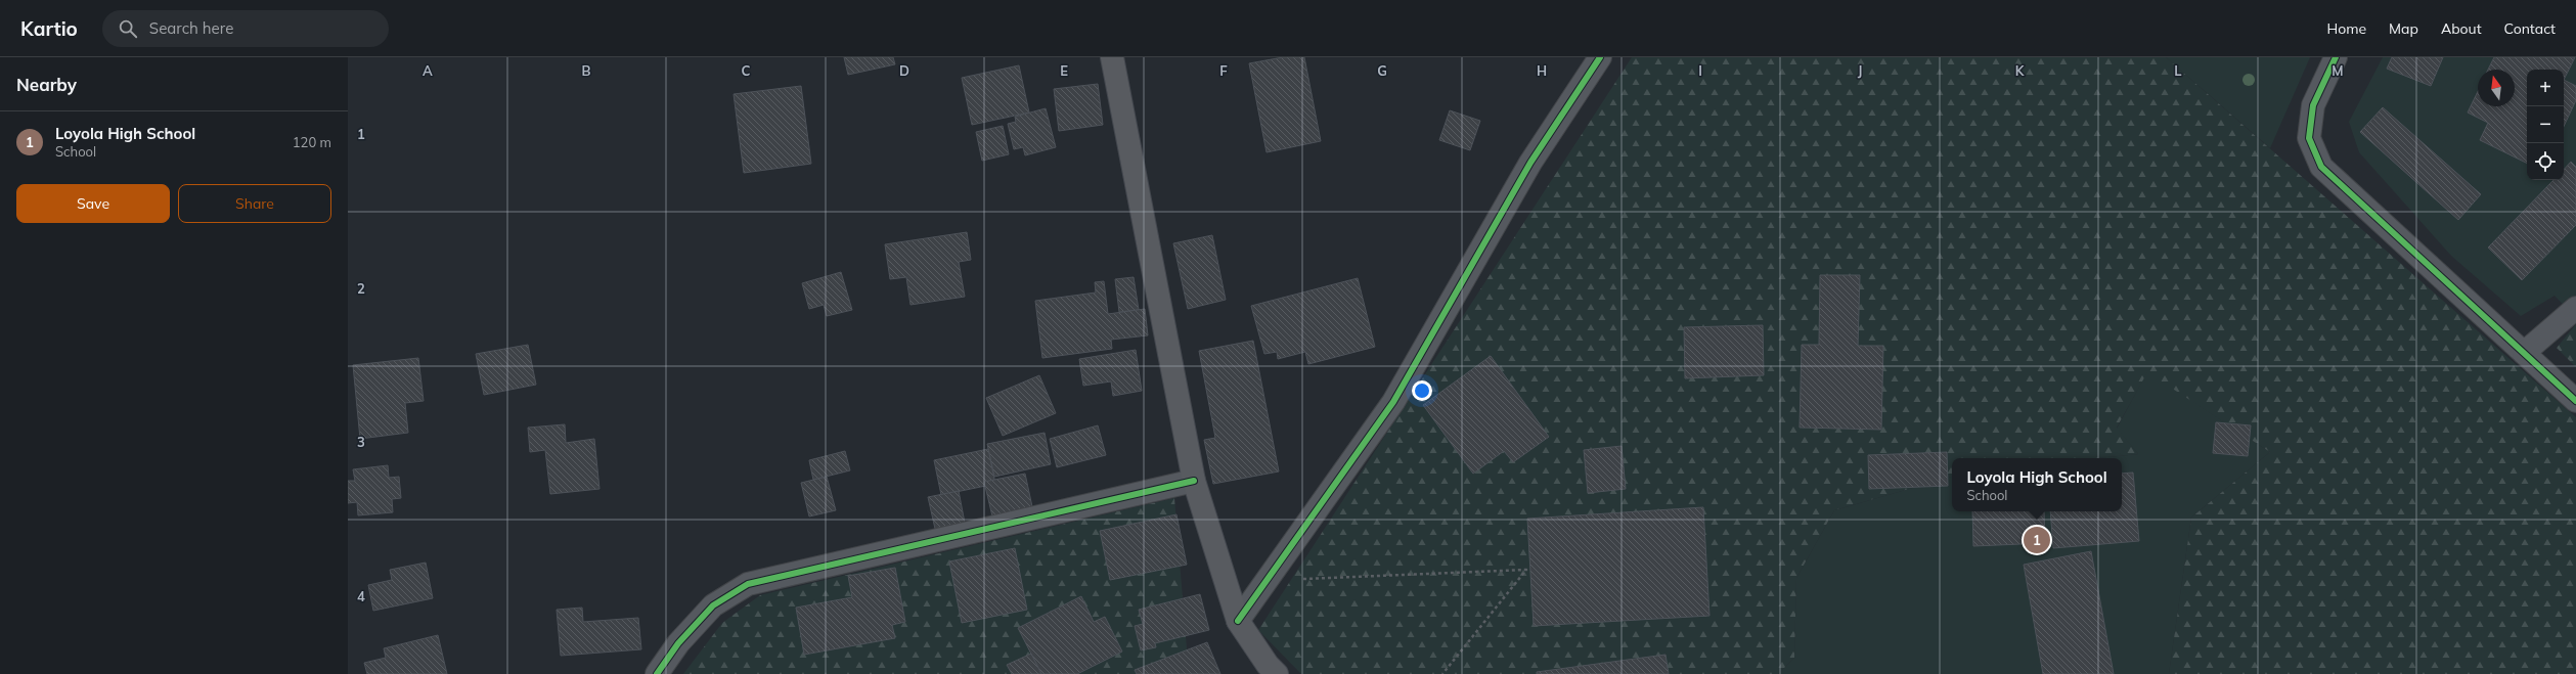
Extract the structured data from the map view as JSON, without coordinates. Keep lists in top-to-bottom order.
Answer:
{
  "north": "top",
  "page": {
    "header": "Kartio",
    "search": "Search here",
    "nav": [
      "Home",
      "Map",
      "About",
      "Contact"
    ],
    "heading": "Nearby",
    "map_buttons": ["+", "−"],
    "list": [
      {
        "mark": "1",
        "name": "Loyola High School",
        "note": "School",
        "value": "120 m"
      }
    ],
    "buttons": ["Save", "Share"],
    "popup": ["Loyola High School", "School"],
    "pins": "1"
  },
  "grid": {
    "columns": [
      "A",
      "B",
      "C",
      "D",
      "E",
      "F",
      "G",
      "H",
      "I",
      "J",
      "K",
      "L",
      "M"
    ],
    "rows": [
      "1",
      "2",
      "3",
      "4"
    ]
  }
}
